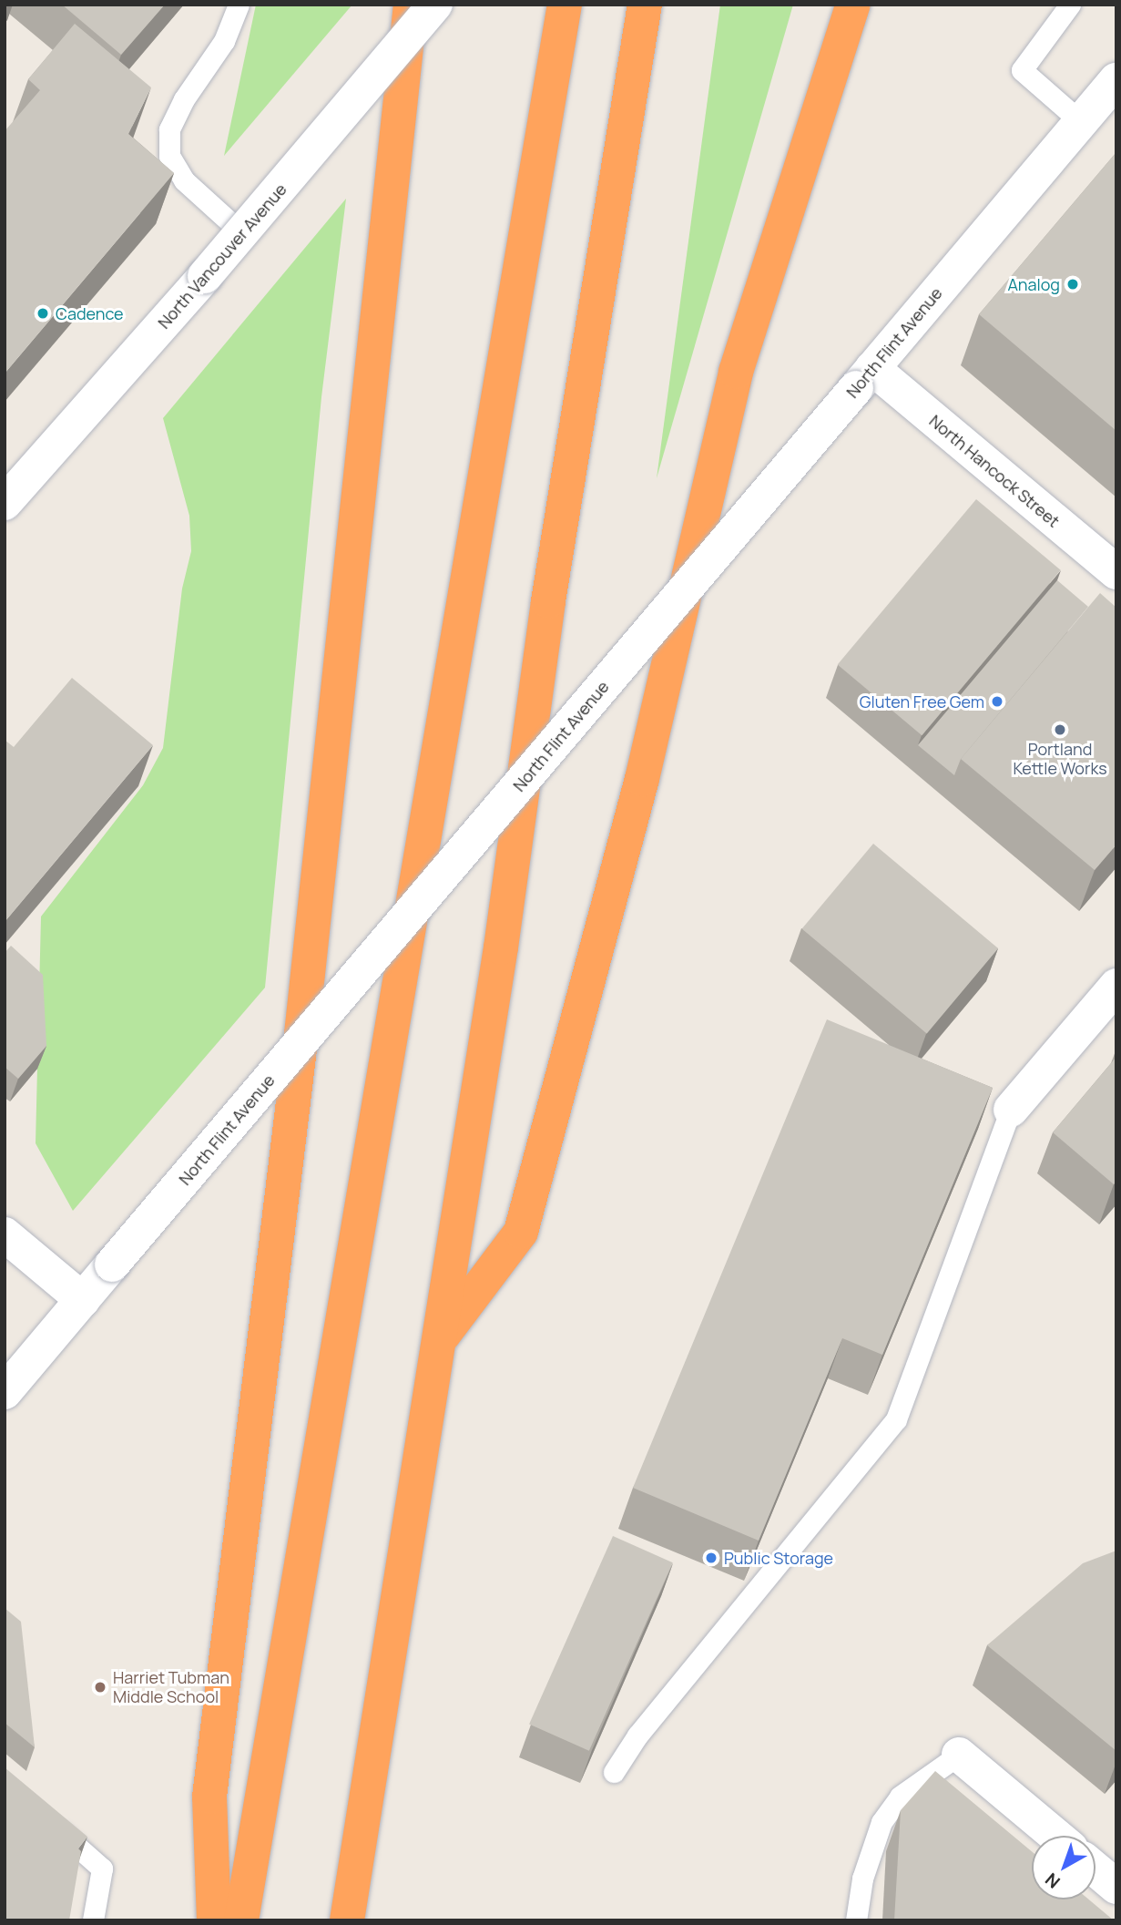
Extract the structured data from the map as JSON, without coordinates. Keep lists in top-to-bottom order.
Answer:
{
  "streets": {
    "street": ["North Vancouver Avenue", "North Flint Avenue", "North Hancock Street"]
  },
  "crossings": [
    ["North Flint Avenue", "North Hancock Street"]
  ],
  "places": [
    "Analog",
    "Cadence",
    "Gluten Free Gem",
    "Portland Kettle Works",
    "Public Storage",
    "Harriet Tubman Middle School"
  ],
  "north": "bottom left"
}
